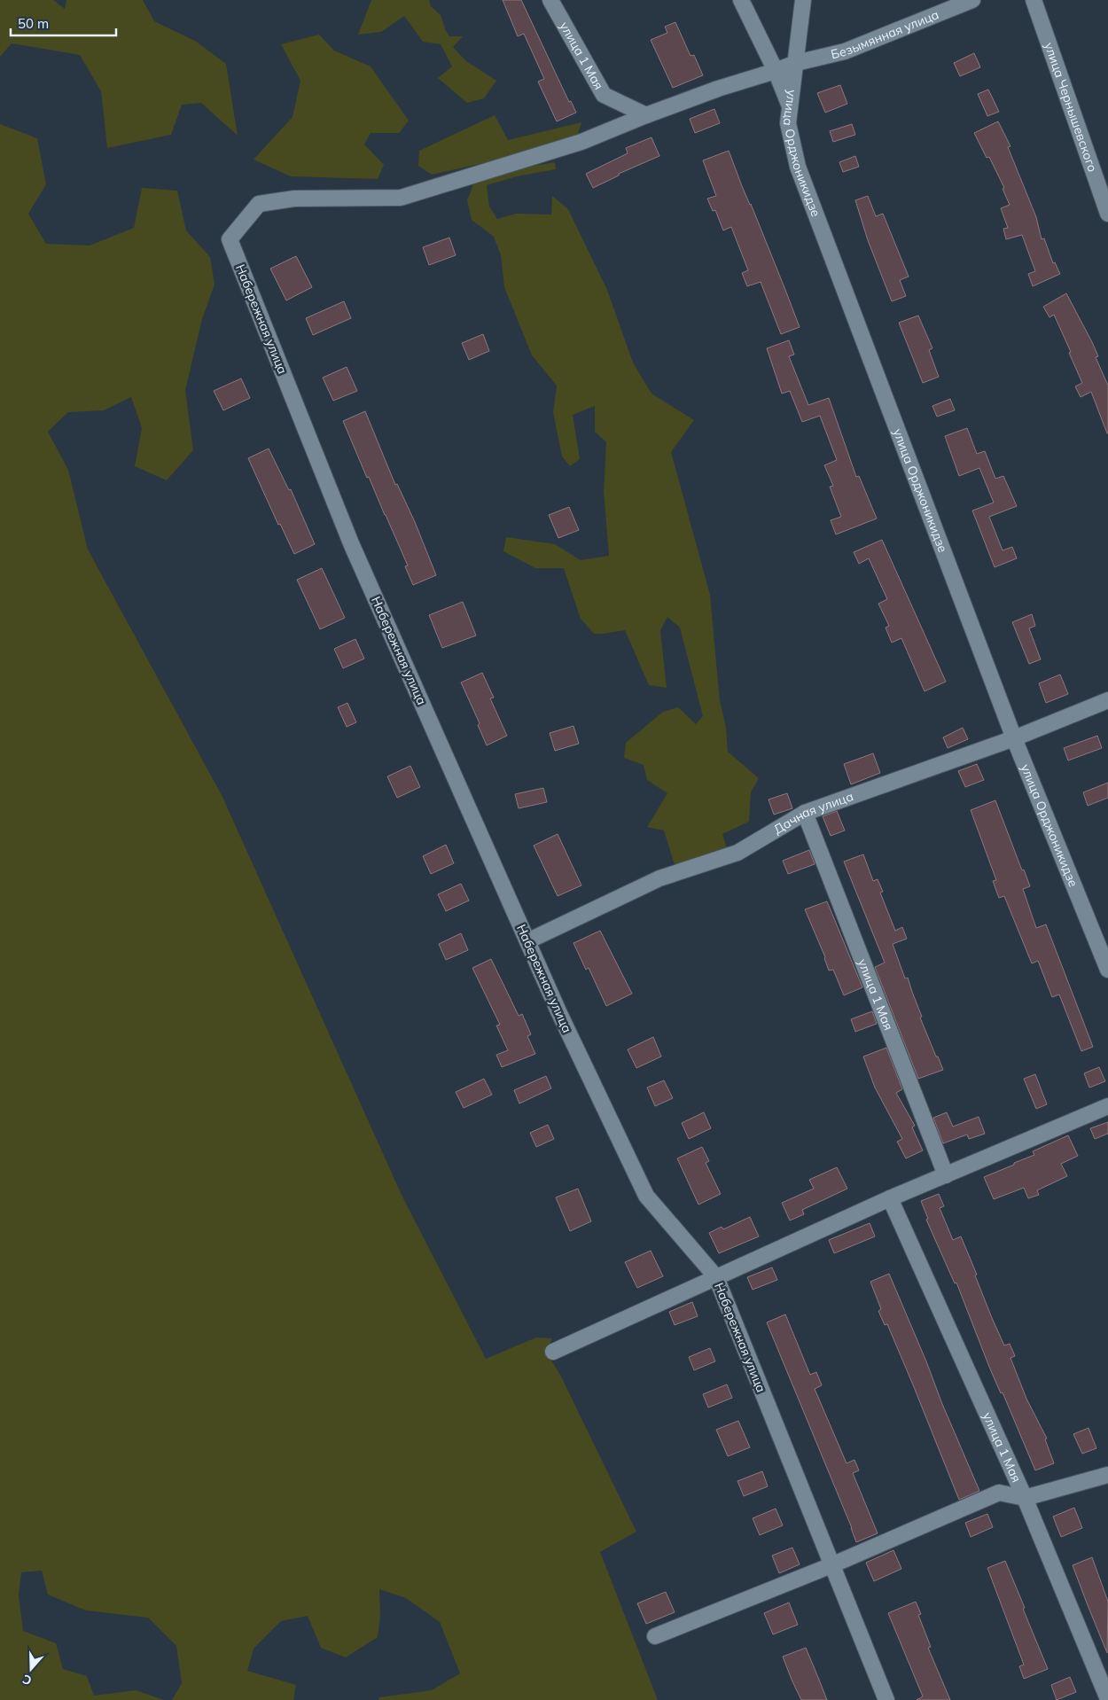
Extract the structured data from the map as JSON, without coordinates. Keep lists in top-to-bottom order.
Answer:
{
  "streets": {
    "street": [
      "Безымянная улица",
      "улица 1 Мая",
      "улица Чернышевского",
      "улица Орджоникидзе",
      "Набережная улица",
      "Дачная улица"
    ]
  },
  "crossings": [
    ["Безымянная улица", "улица 1 Мая"],
    ["Безымянная улица", "улица Орджоникидзе"],
    ["Безымянная улица", "Набережная улица"],
    ["улица 1 Мая", "Дачная улица"],
    ["улица Орджоникидзе", "Дачная улица"],
    ["Набережная улица", "Дачная улица"]
  ],
  "scale_bar": "50 m",
  "north": "bottom"
}
